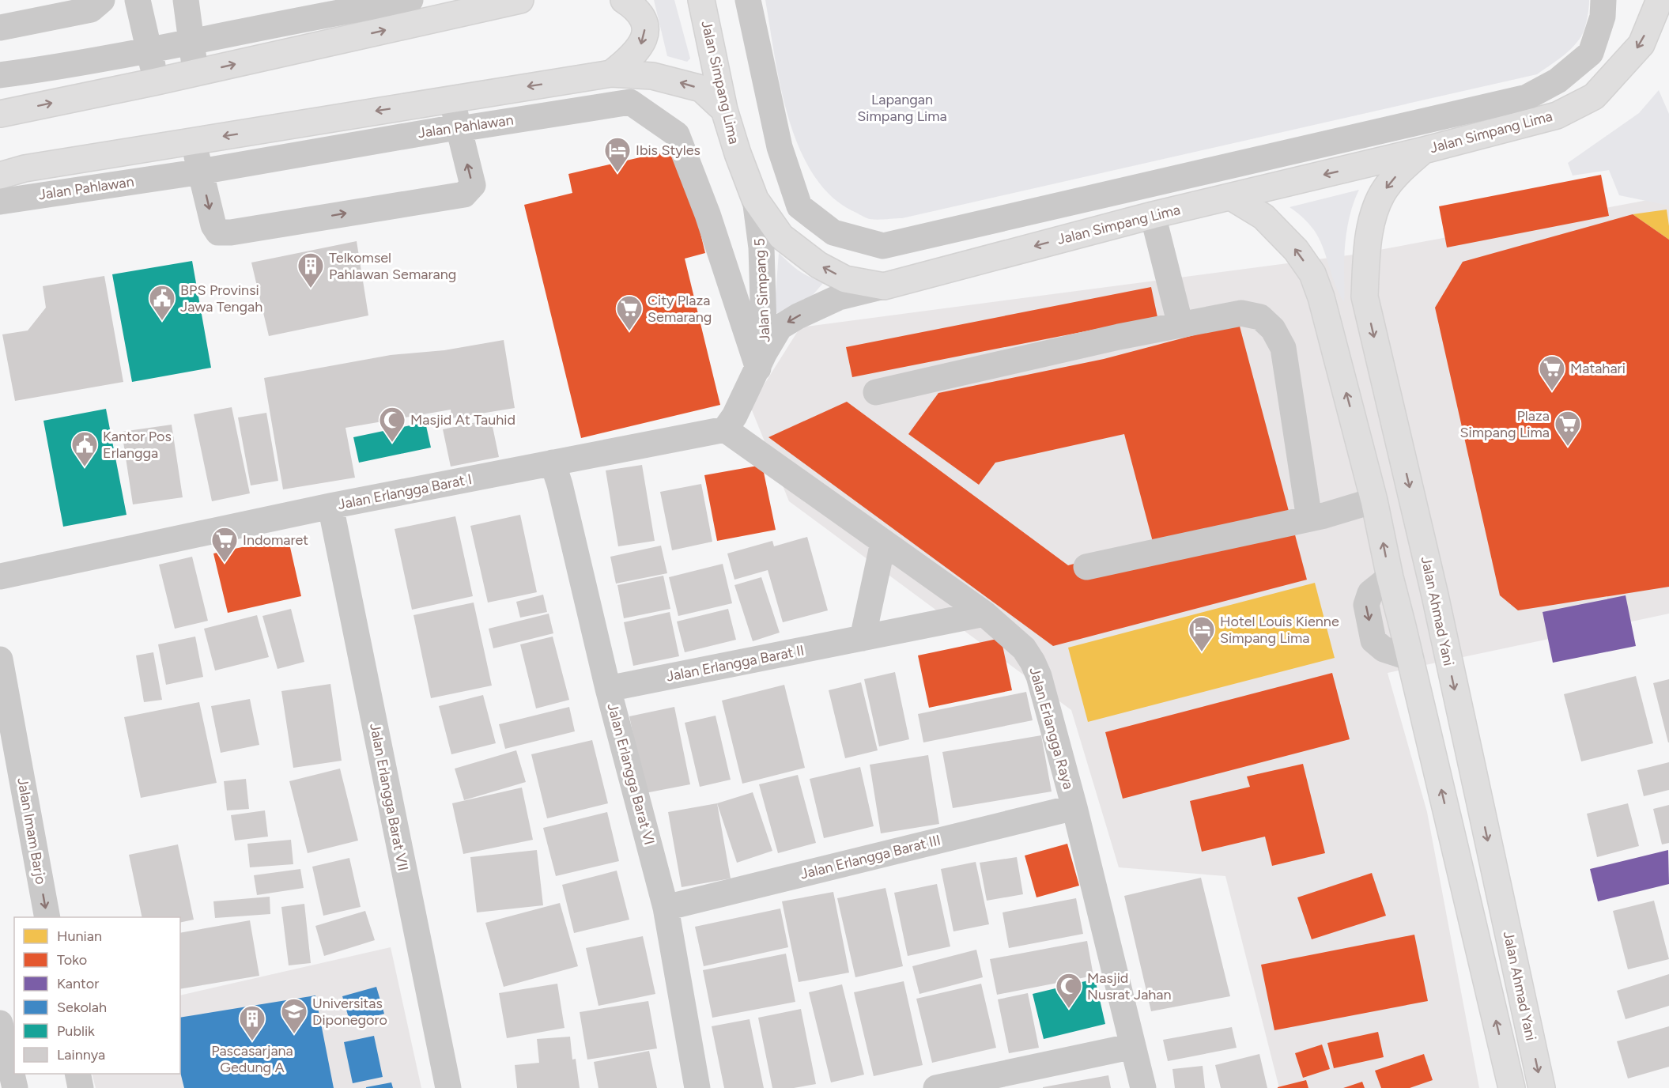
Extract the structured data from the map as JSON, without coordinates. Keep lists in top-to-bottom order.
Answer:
{
  "streets": {
    "main road": ["Jalan Simpang Lima", "Jalan Pahlawan", "Jalan Ahmad Yani"],
    "street": [
      "Jalan Simpang 5",
      "Jalan Erlangga Barat I",
      "Jalan Erlangga Barat II",
      "Jalan Erlangga Raya",
      "Jalan Erlangga Barat VI",
      "Jalan Erlangga Barat VII",
      "Jalan Imam Barjo",
      "Jalan Erlangga Barat III"
    ]
  },
  "crossings": [
    ["Jalan Simpang Lima", "Jalan Pahlawan"],
    ["Jalan Simpang Lima", "Jalan Simpang 5"],
    ["Jalan Simpang Lima", "Jalan Ahmad Yani"],
    ["Jalan Pahlawan", "Jalan Simpang 5"],
    ["Jalan Erlangga Barat I", "Jalan Erlangga Raya"],
    ["Jalan Erlangga Barat I", "Jalan Erlangga Barat VI"],
    ["Jalan Erlangga Barat I", "Jalan Erlangga Barat VII"],
    ["Jalan Erlangga Barat II", "Jalan Erlangga Raya"],
    ["Jalan Erlangga Barat II", "Jalan Erlangga Barat VI"],
    ["Jalan Erlangga Raya", "Jalan Erlangga Barat III"],
    ["Jalan Erlangga Barat VI", "Jalan Erlangga Barat III"]
  ],
  "one_way": ["Jalan Simpang Lima", "Jalan Simpang 5", "Jalan Imam Barjo"],
  "parks": ["Lapangan Simpang Lima"],
  "places": {
    "hotel": ["Ibis Styles", "Hotel Louis Kienne Simpang Lima"],
    "building": ["Telkomsel Pahlawan Semarang", "Pascasarjana Gedung A"],
    "public building": ["BPS Provinsi Jawa Tengah", "Kantor Pos Erlangga"],
    "supermarket": [
      "City Plaza Semarang",
      "Matahari",
      "Plaza Simpang Lima",
      "Indomaret"
    ],
    "mosque": ["Masjid At Tauhid", "Masjid Nusrat Jahan"],
    "school or university": ["Universitas Diponegoro"]
  },
  "legend": [
    "Hunian",
    "Toko",
    "Kantor",
    "Sekolah",
    "Publik",
    "Lainnya"
  ]
}
